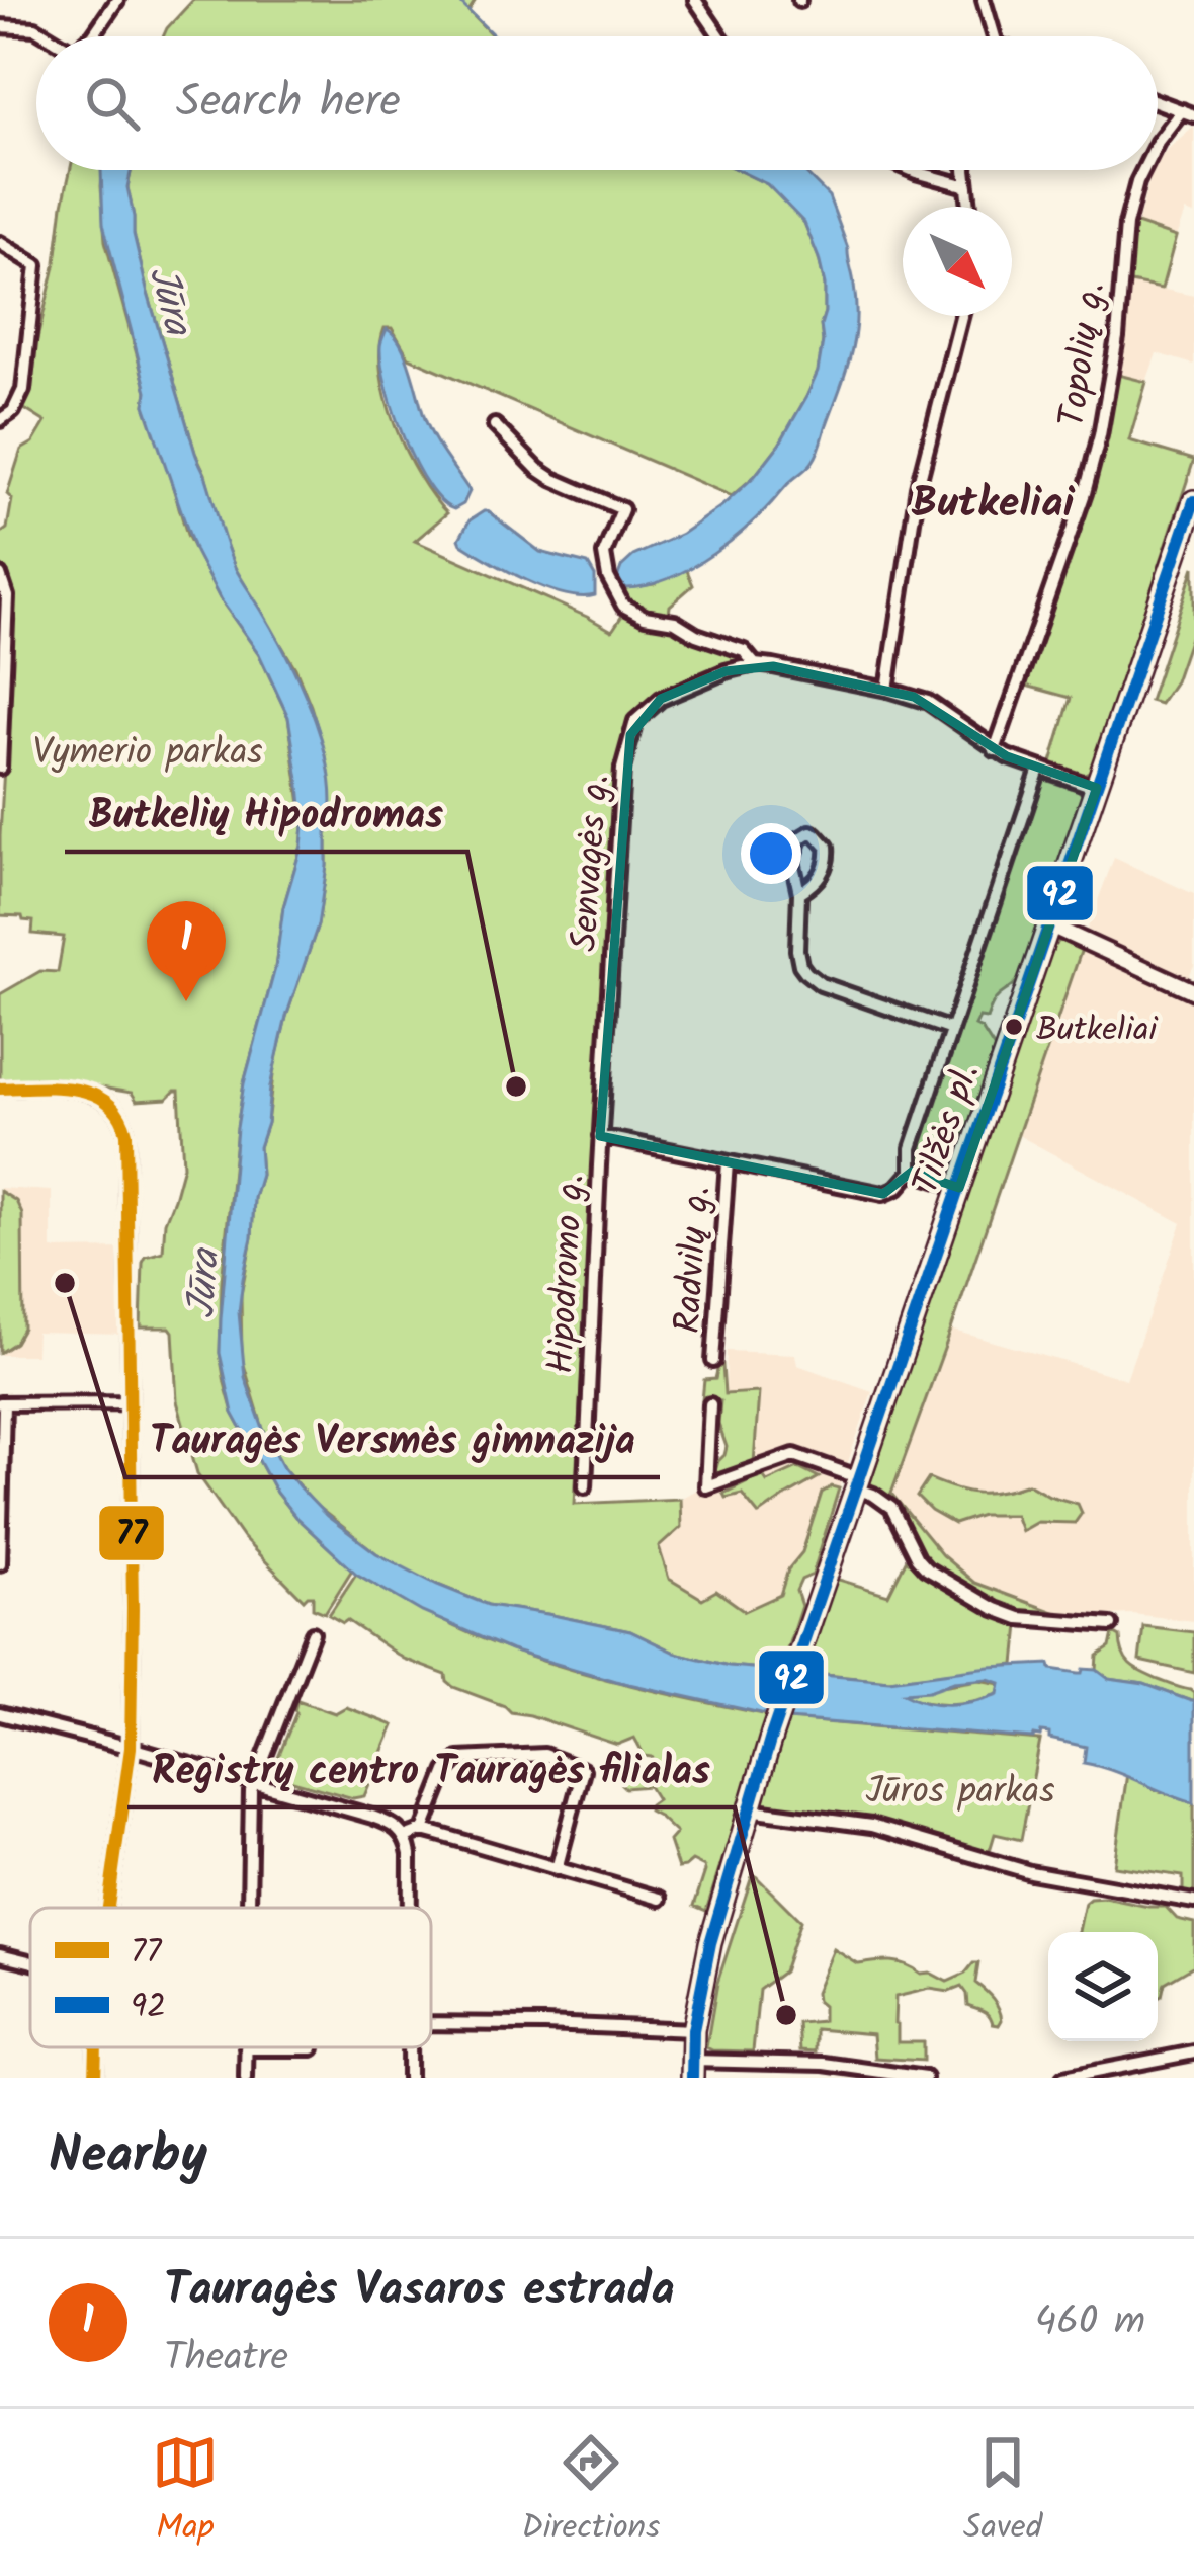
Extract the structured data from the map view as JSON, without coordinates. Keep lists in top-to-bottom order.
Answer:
{
  "streets": {
    "highway": ["Tilžės pl."],
    "street": [
      "Topolių g.",
      "Senvagės g.",
      "Radvilų g.",
      "Hipodromo g."
    ]
  },
  "crossings": [
    ["Topolių g.", "Senvagės g."],
    ["Senvagės g.", "Tilžės pl."],
    ["Senvagės g.", "Hipodromo g."]
  ],
  "districts": ["Butkeliai"],
  "water": ["Jūra"],
  "parks": ["Vymerio parkas", "Jūros parkas"],
  "places": [
    "Butkeliai",
    "Butkelių Hipodromas",
    "Tauragės Versmės gimnazija",
    "Registrų centro Tauragės filialas"
  ],
  "lines": ["transit line 92", "transit line 77"],
  "legend": ["77", "92"],
  "north": "bottom right",
  "page": {
    "search": "Search here",
    "pins": "1",
    "heading": "Nearby",
    "list": [
      {
        "mark": "1",
        "name": "Tauragės Vasaros estrada",
        "note": "Theatre",
        "value": "460 m"
      }
    ],
    "nav": ["Map", "Directions", "Saved"]
  }
}
